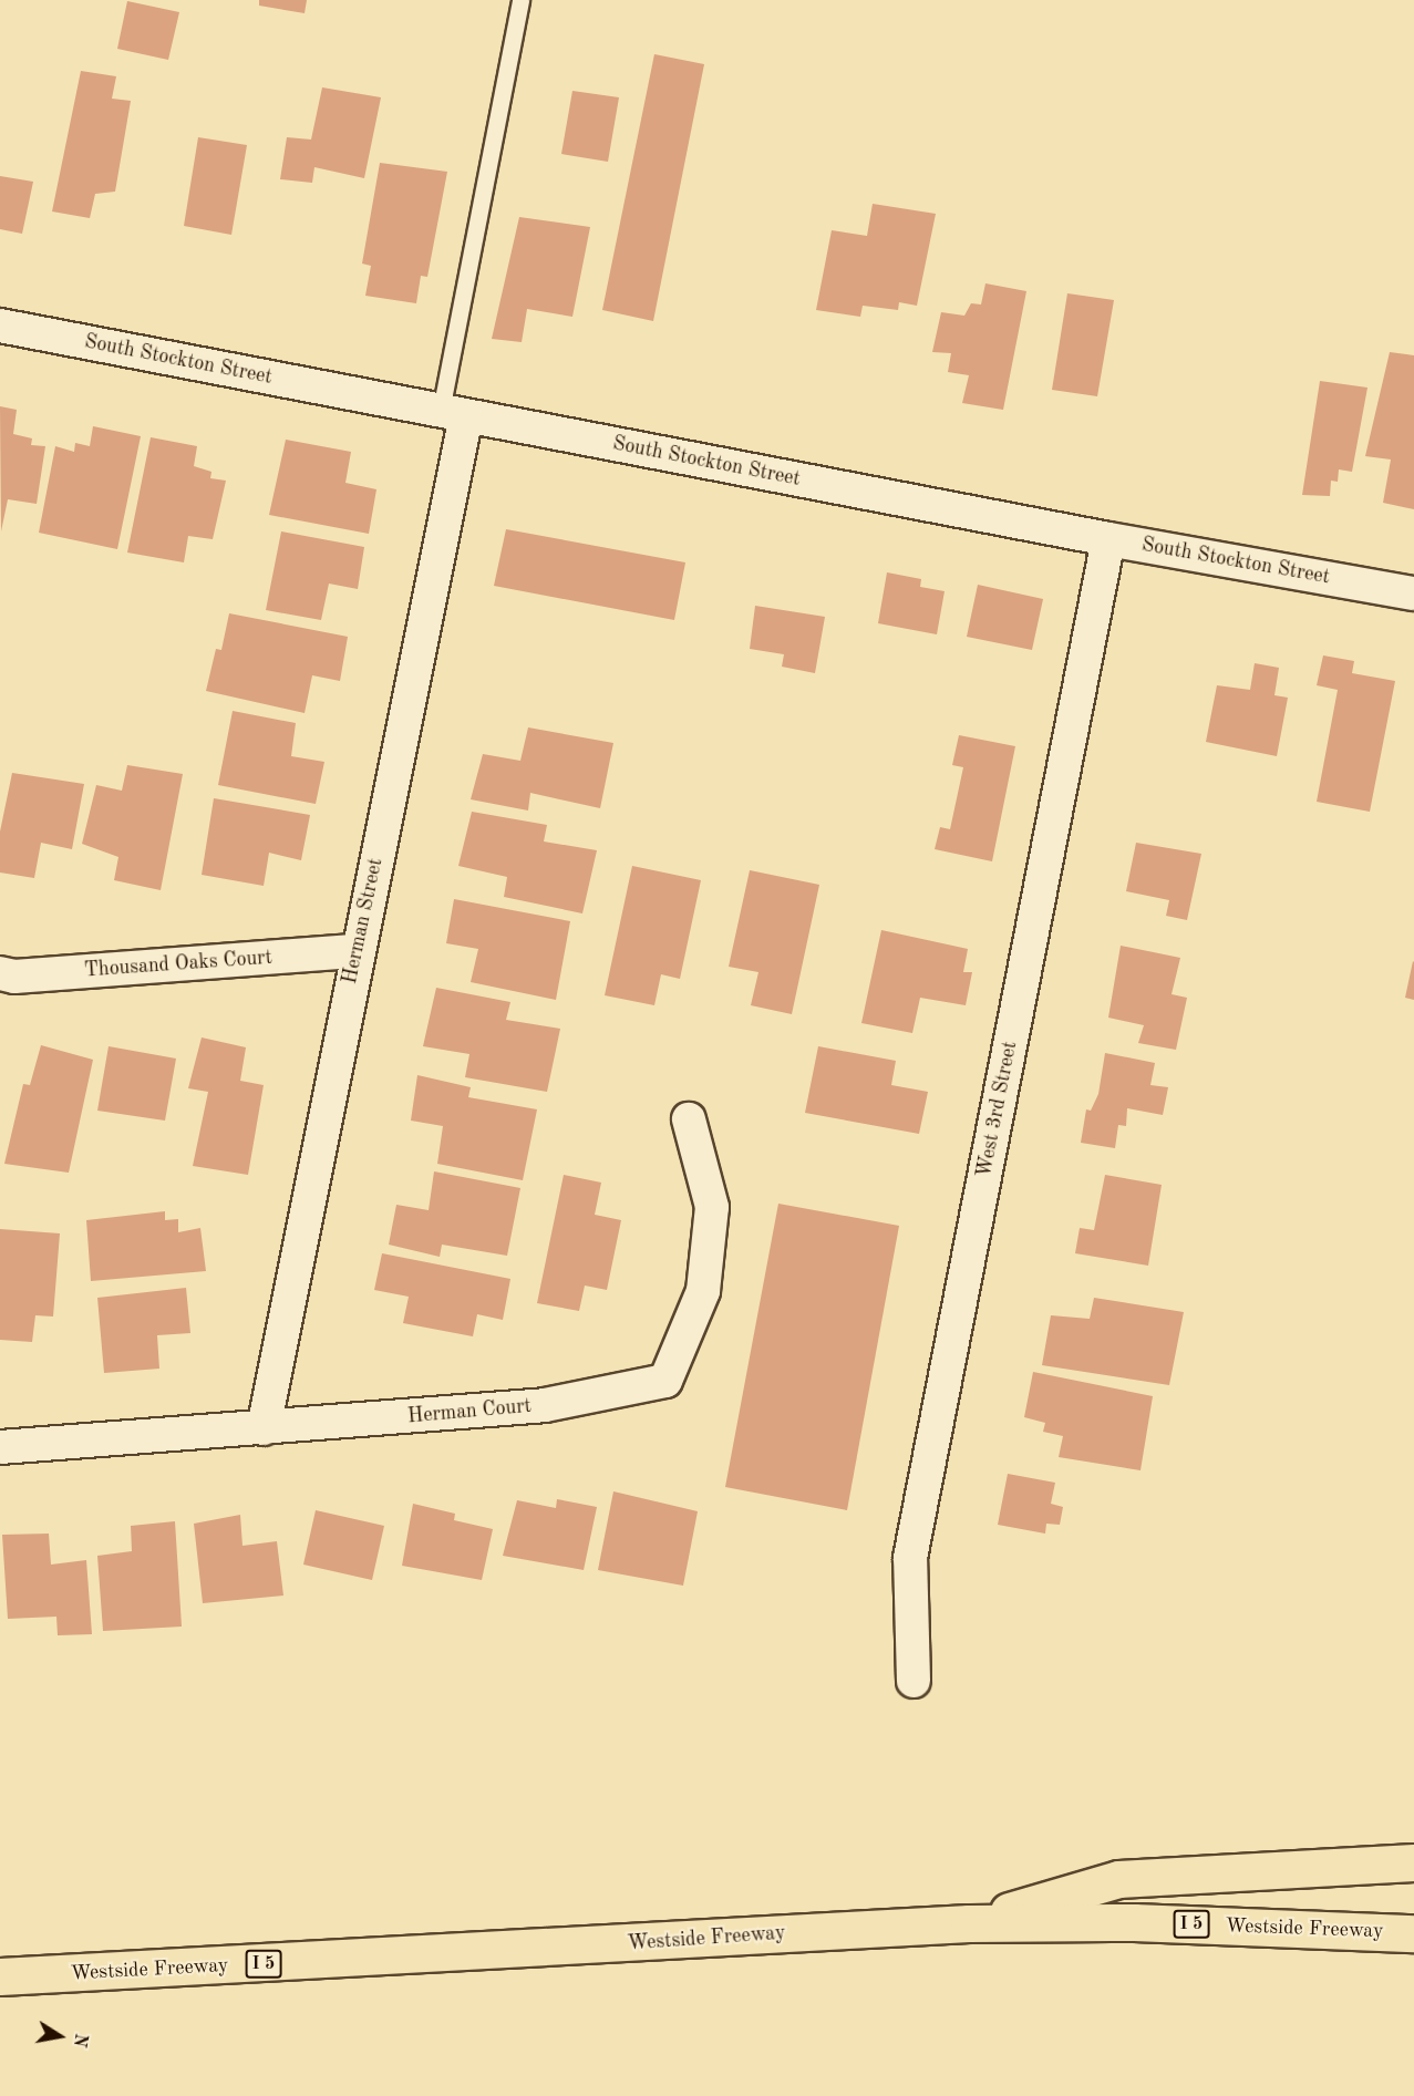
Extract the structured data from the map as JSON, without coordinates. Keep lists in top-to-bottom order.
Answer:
{
  "streets": {
    "highway": ["I 5", "Westside Freeway"],
    "street": [
      "South Stockton Street",
      "Herman Street",
      "Thousand Oaks Court",
      "West 3rd Street",
      "Herman Court"
    ]
  },
  "crossings": [
    ["South Stockton Street", "Herman Street"],
    ["South Stockton Street", "West 3rd Street"],
    ["Herman Street", "Thousand Oaks Court"],
    ["Herman Street", "Herman Court"]
  ],
  "north": "right"
}
